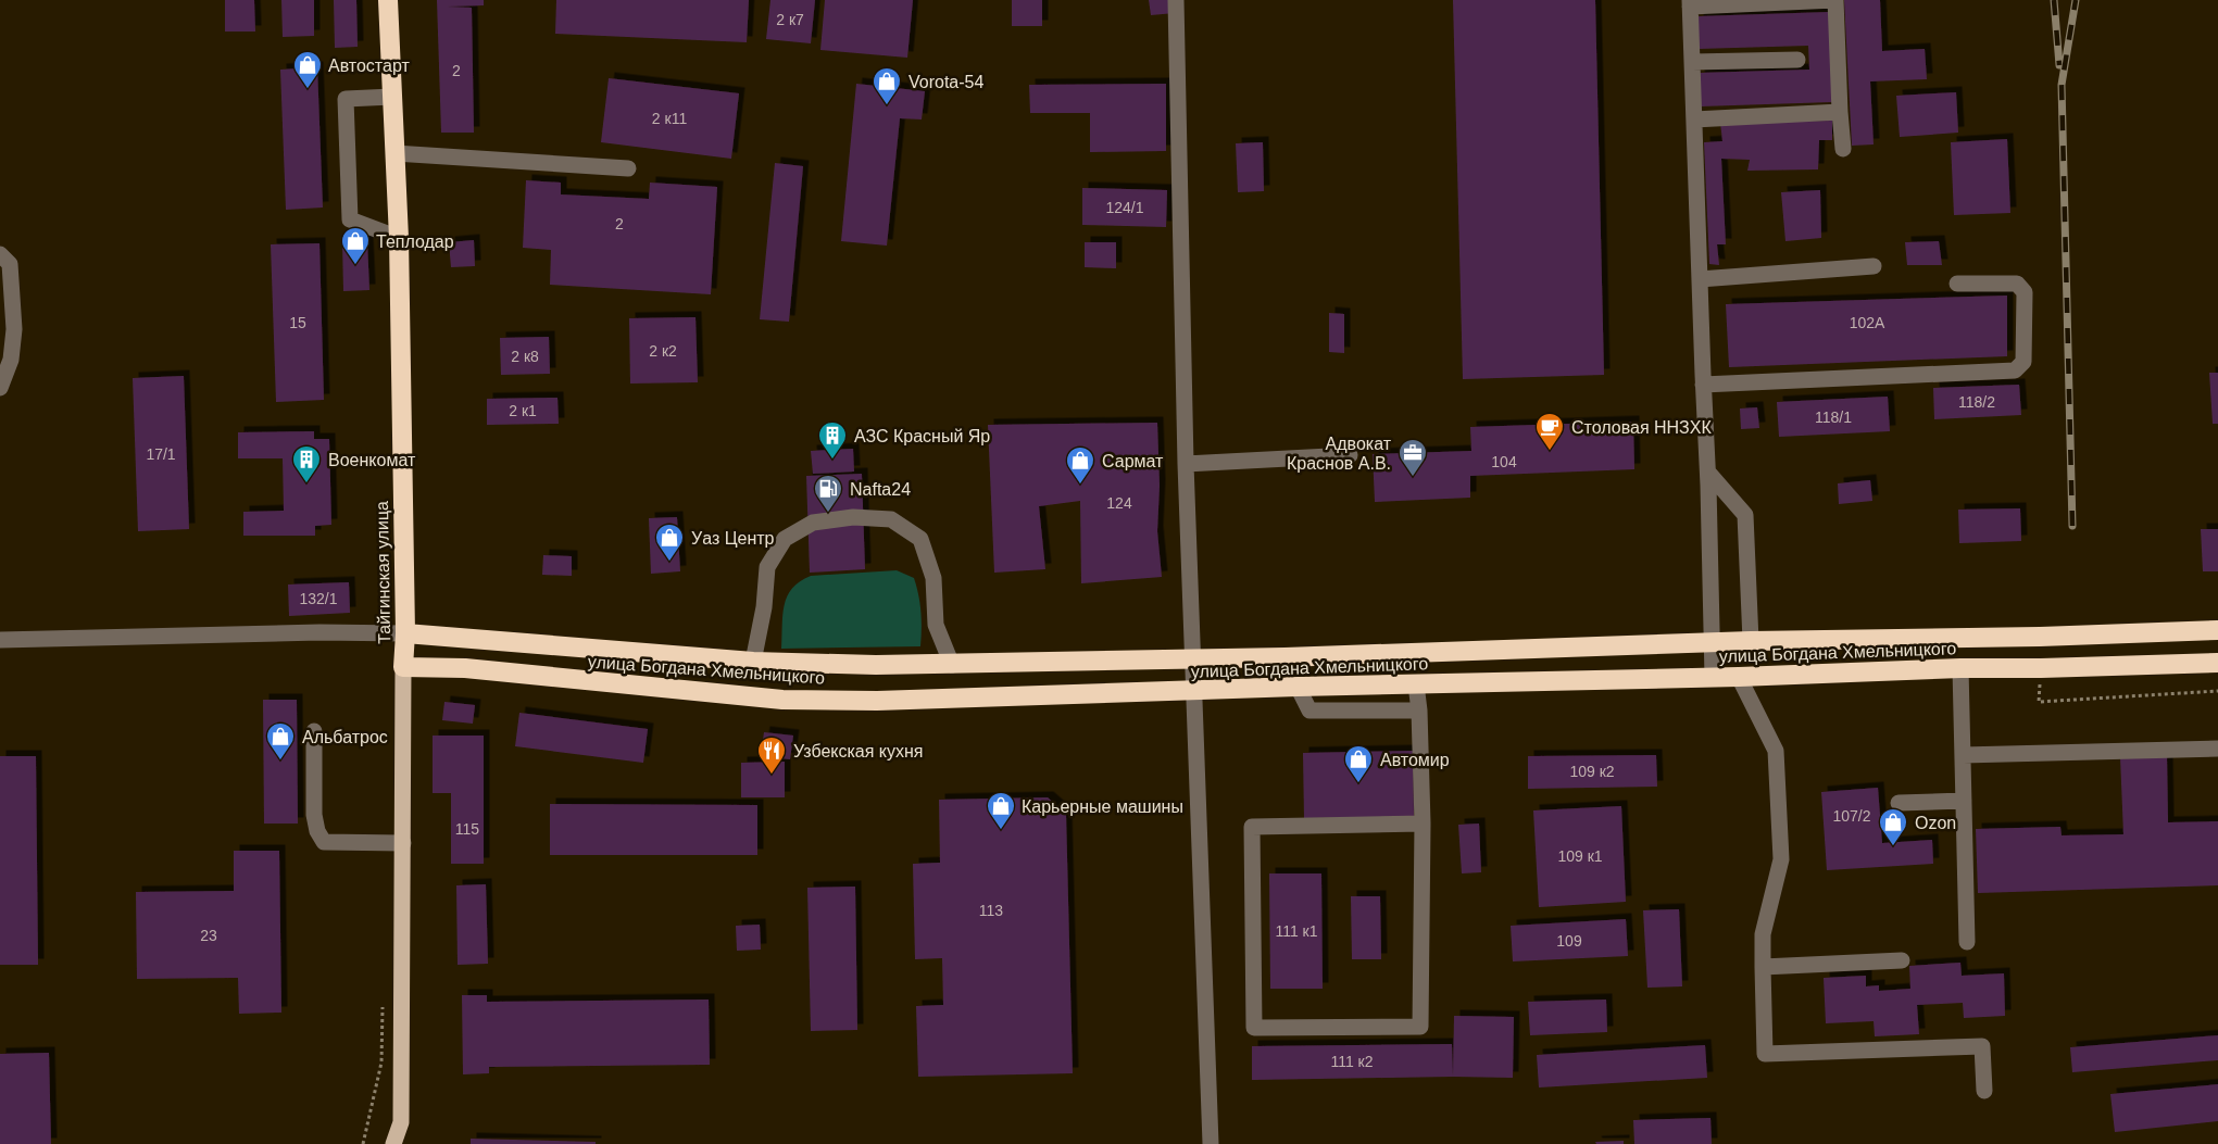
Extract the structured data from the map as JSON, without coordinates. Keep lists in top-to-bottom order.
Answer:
{
  "streets": {
    "highway": ["Тайгинская улица", "улица Богдана Хмельницкого"]
  },
  "crossings": [
    ["Тайгинская улица", "улица Богдана Хмельницкого"]
  ],
  "places": {
    "shop": [
      "Автостарт",
      "Vorota-54",
      "Теплодар",
      "Сармат",
      "Уаз Центр",
      "Альбатрос",
      "Автомир",
      "Карьерные машины",
      "Ozon"
    ],
    "cafe": ["Столовая ННЗХК"],
    "building": ["АЗС Красный Яр", "Военкомат"],
    "office": ["Адвокат Краснов А.В."],
    "fuel station": ["Nafta24"],
    "restaurant": ["Узбекская кухня"]
  },
  "house_numbers": [
    "2 к7",
    "2",
    "2 к11",
    "124/1",
    "2",
    "15",
    "102А",
    "2 к2",
    "2 к8",
    "118/2",
    "2 к1",
    "118/1",
    "17/1",
    "104",
    "124",
    "132/1",
    "109 к2",
    "107/2",
    "115",
    "109 к1",
    "113",
    "111 к1",
    "23",
    "109",
    "111 к2"
  ]
}
